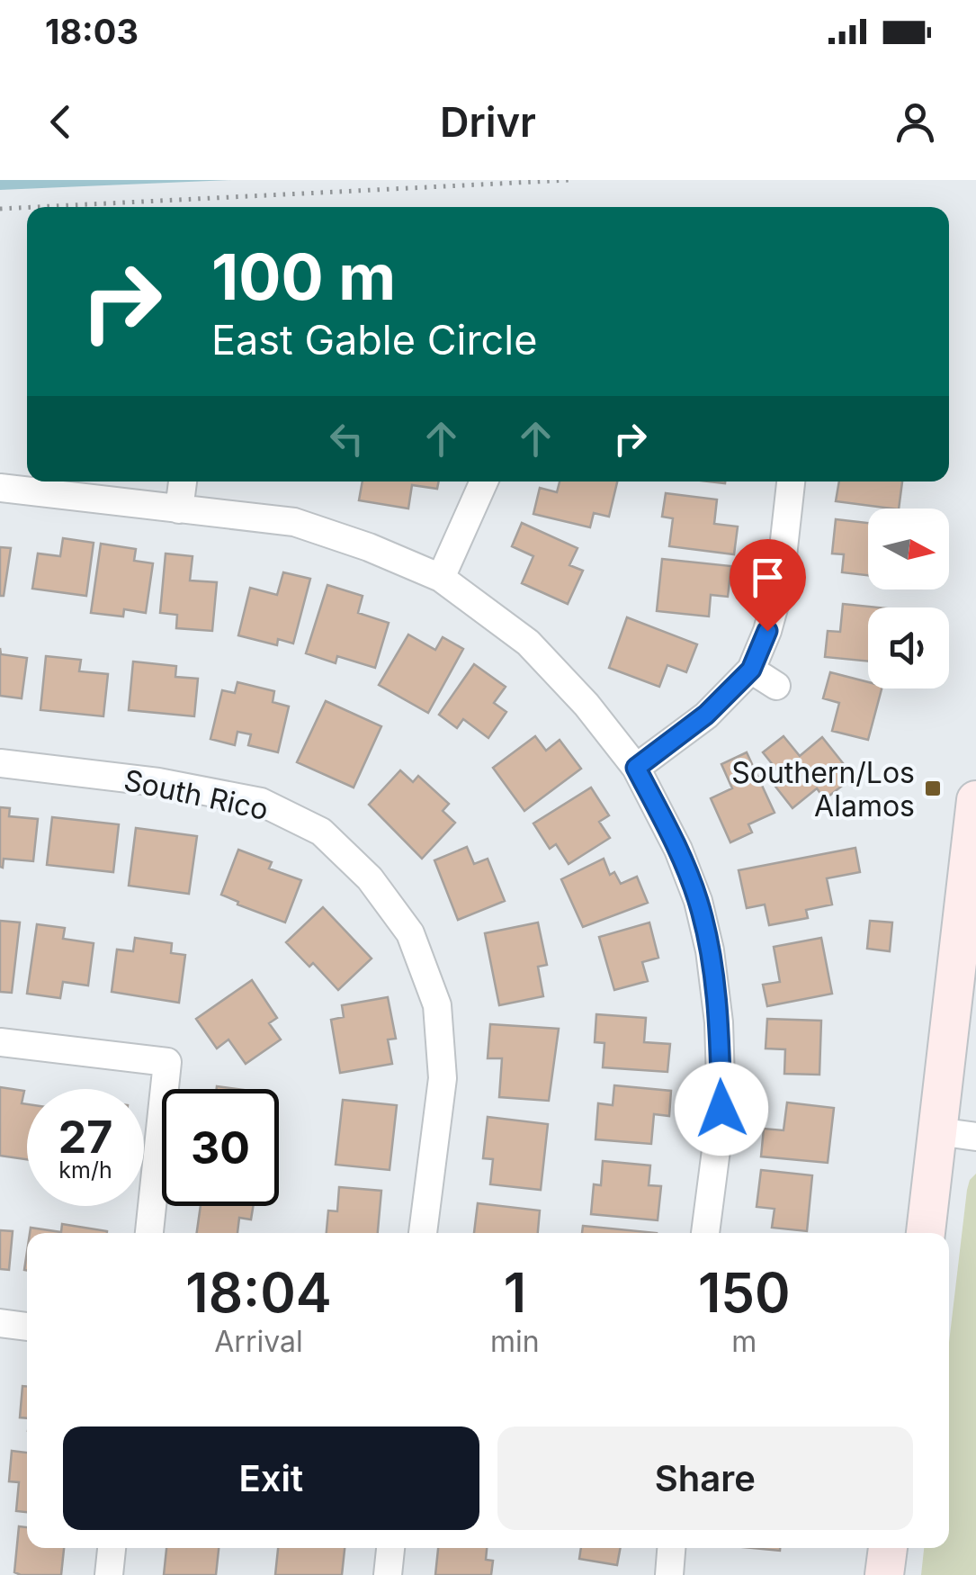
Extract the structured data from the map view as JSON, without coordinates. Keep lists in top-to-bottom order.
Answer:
{
  "streets": {
    "street": ["South Rico"]
  },
  "places": {
    "transit": ["Southern/Los Alamos"]
  },
  "north": "right",
  "page": {
    "status": "18:03",
    "header": "Drivr",
    "turn": ["100 m", "East Gable Circle"],
    "speed": "27 km/h",
    "limit": "30",
    "eta": [
      "18:04",
      "Arrival",
      "1",
      "min",
      "150",
      "m"
    ],
    "buttons": ["Exit", "Share"]
  }
}
